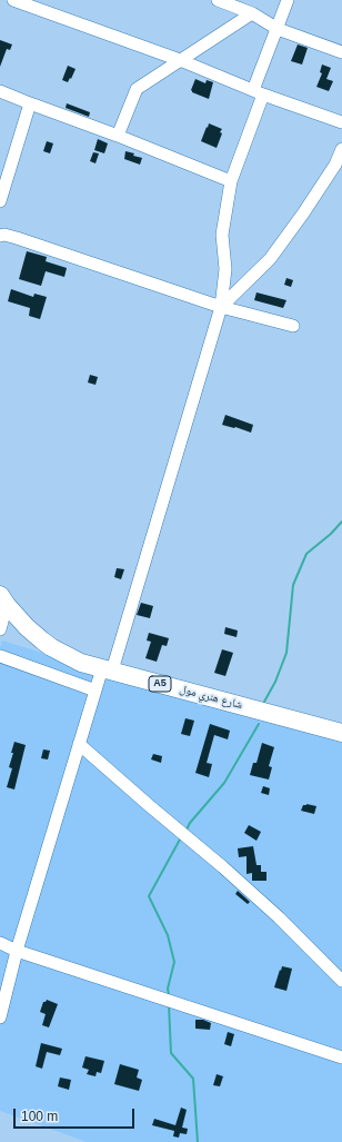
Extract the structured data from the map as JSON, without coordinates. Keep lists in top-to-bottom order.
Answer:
{
  "streets": {
    "highway": ["A5", "شارع هنري مول"]
  },
  "scale_bar": "100 m"
}
